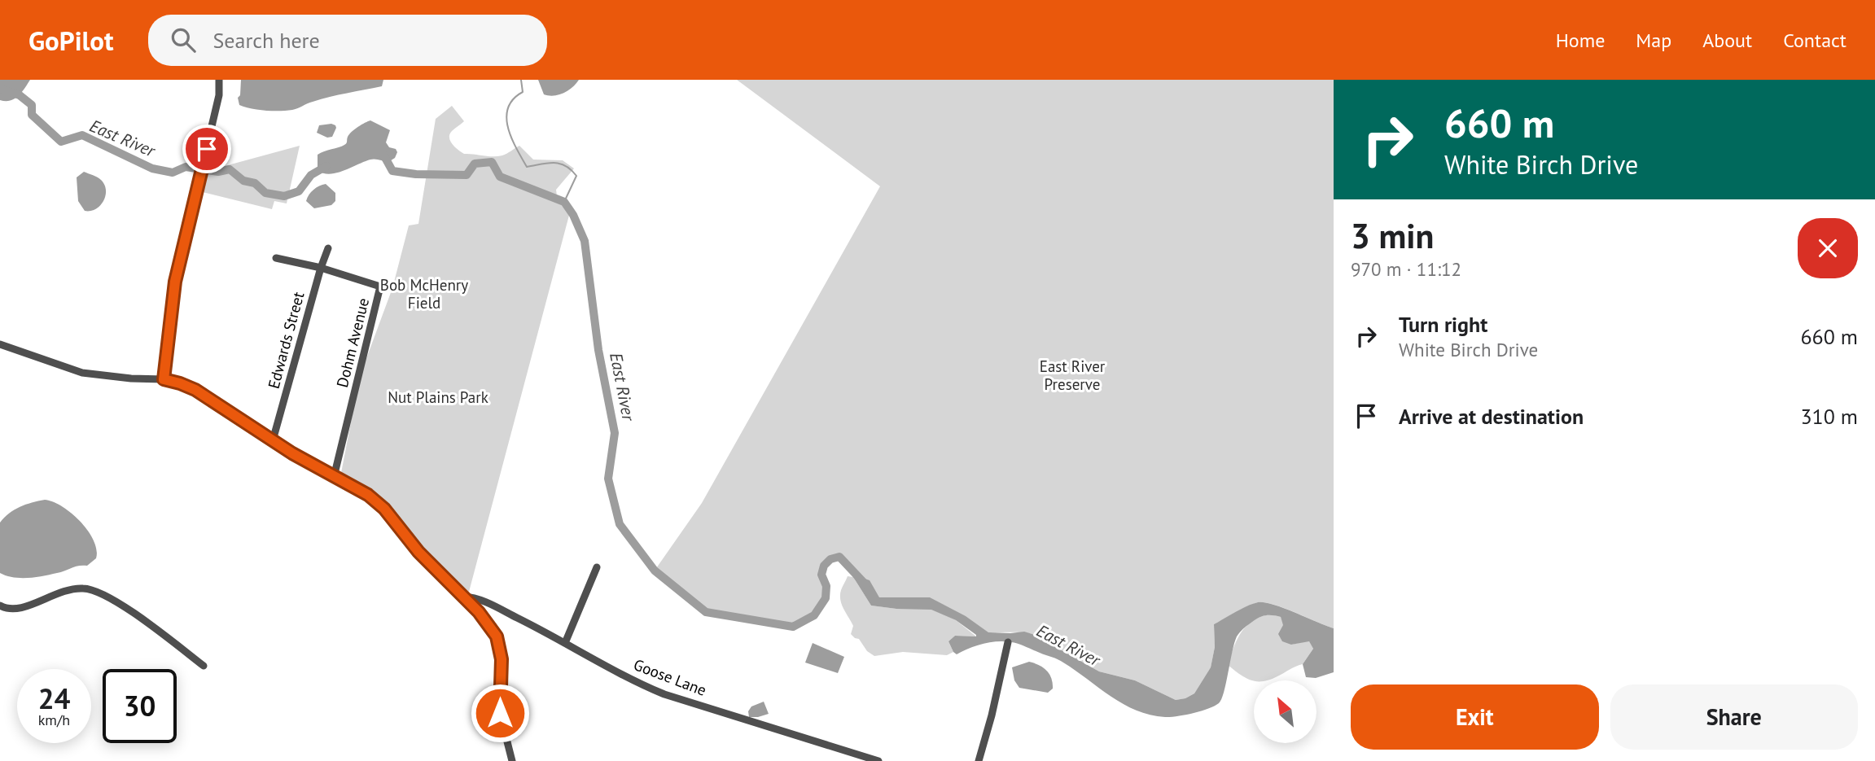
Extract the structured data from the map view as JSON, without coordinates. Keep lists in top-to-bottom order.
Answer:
{
  "streets": {
    "street": ["Edwards Street", "Dohm Avenue", "Goose Lane"]
  },
  "crossings": [
    ["Edwards Street", "Dohm Avenue"]
  ],
  "water": ["East River"],
  "parks": ["Bob McHenry Field", "East River Preserve", "Nut Plains Park"],
  "north": "top left",
  "page": {
    "header": "GoPilot",
    "search": "Search here",
    "nav": [
      "Home",
      "Map",
      "About",
      "Contact"
    ],
    "turn": ["660 m", "White Birch Drive"],
    "heading": ["3 min", "970 m · 11:12"],
    "list": [
      {
        "name": "Turn right",
        "note": "White Birch Drive",
        "value": "660 m"
      },
      {
        "name": "Arrive at destination",
        "value": "310 m"
      }
    ],
    "speed": "24 km/h",
    "limit": "30",
    "buttons": ["Exit", "Share"]
  }
}
